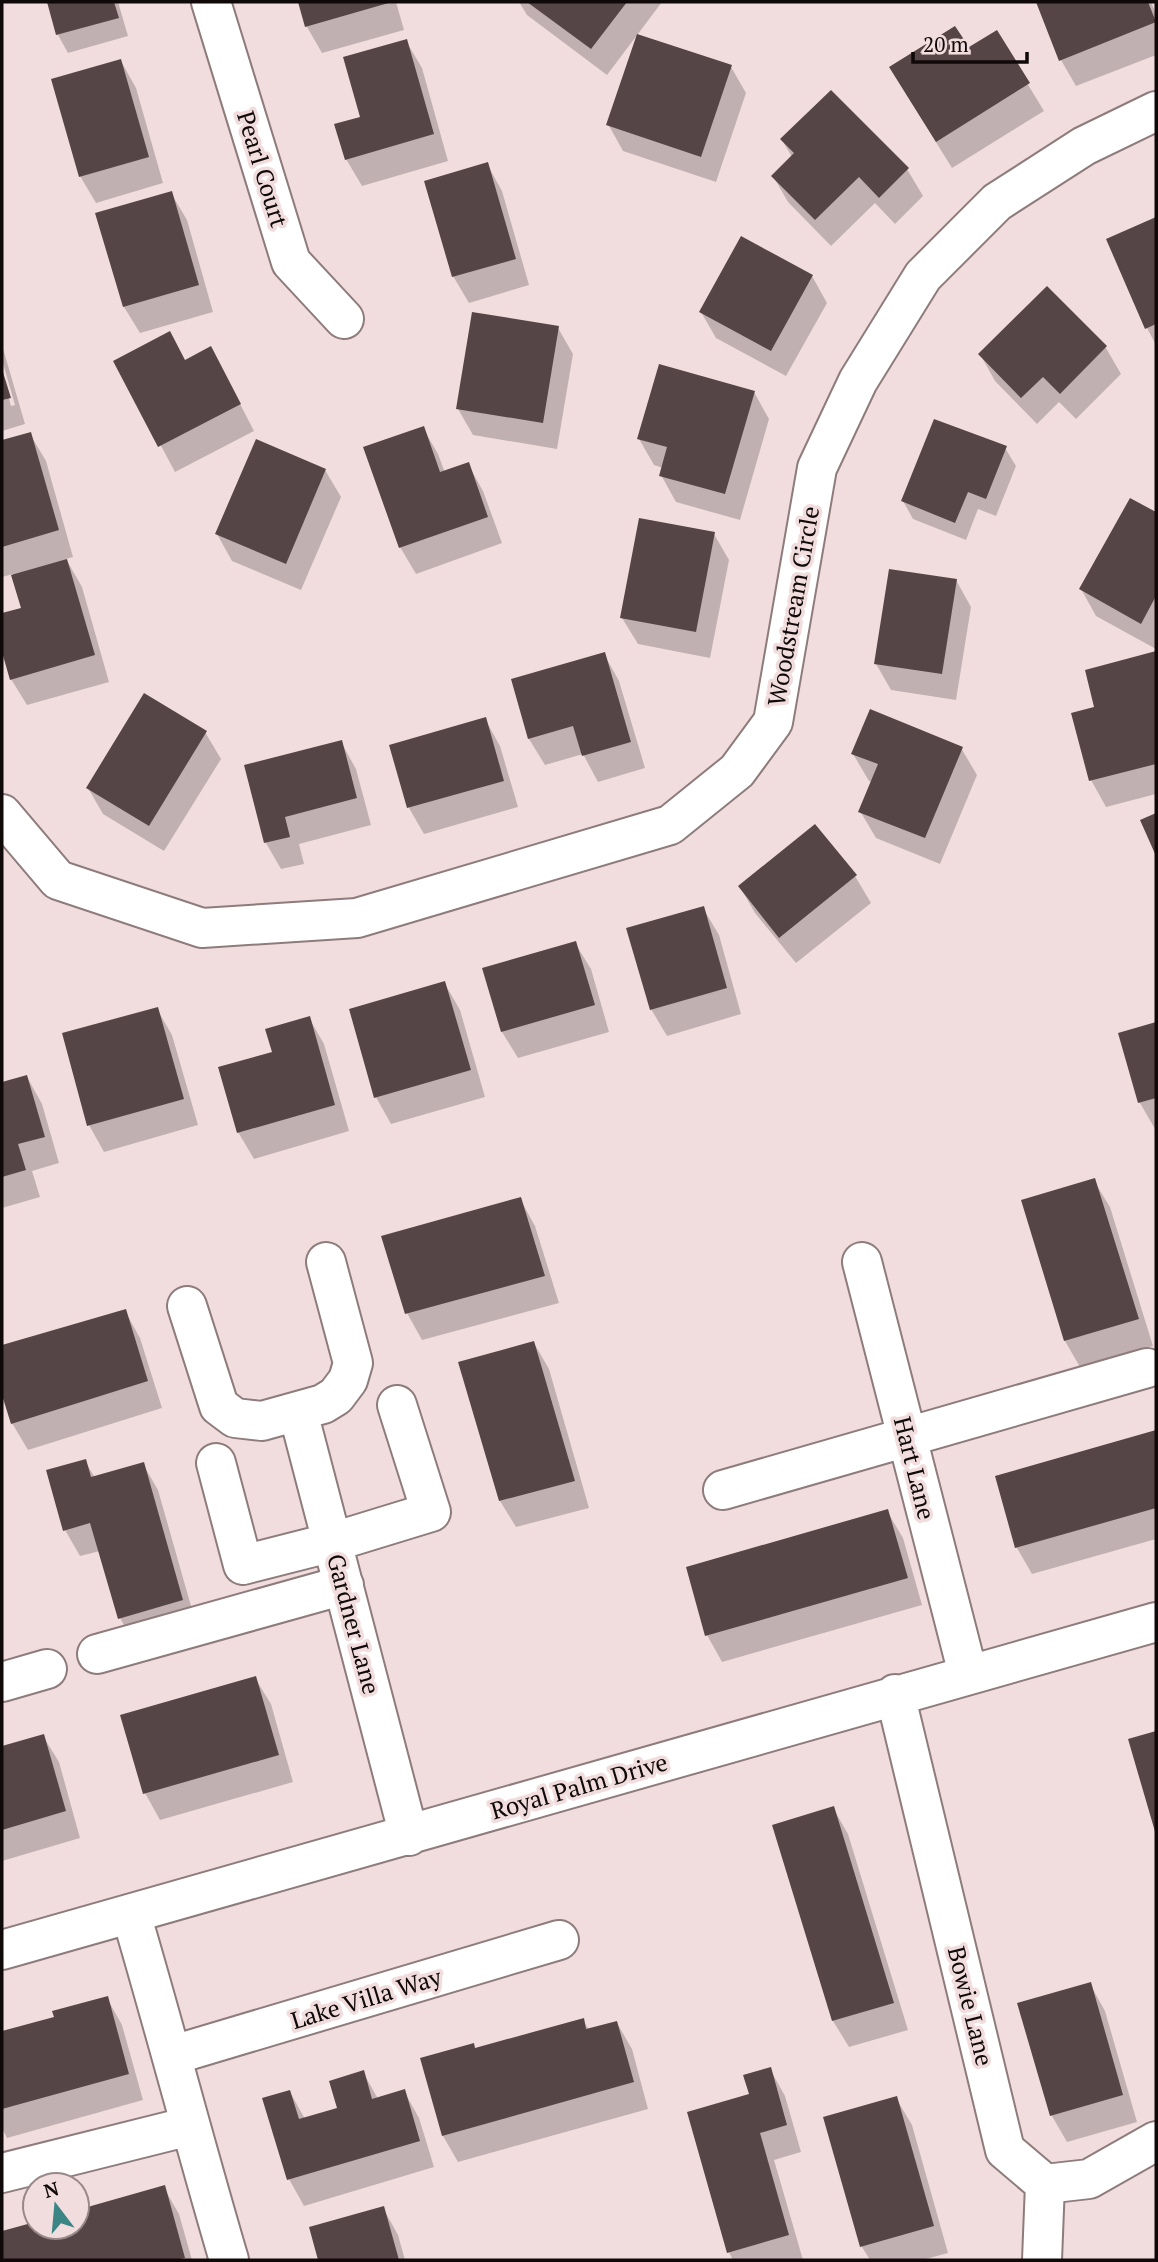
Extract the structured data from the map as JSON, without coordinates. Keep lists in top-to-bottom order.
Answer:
{
  "streets": {
    "street": [
      "Pearl Court",
      "Woodstream Circle",
      "Hart Lane",
      "Gardner Lane",
      "Royal Palm Drive",
      "Lake Villa Way",
      "Bowie Lane"
    ]
  },
  "crossings": [
    ["Hart Lane", "Royal Palm Drive"],
    ["Gardner Lane", "Royal Palm Drive"],
    ["Royal Palm Drive", "Bowie Lane"]
  ],
  "scale_bar": "20 m",
  "north": "top"
}
